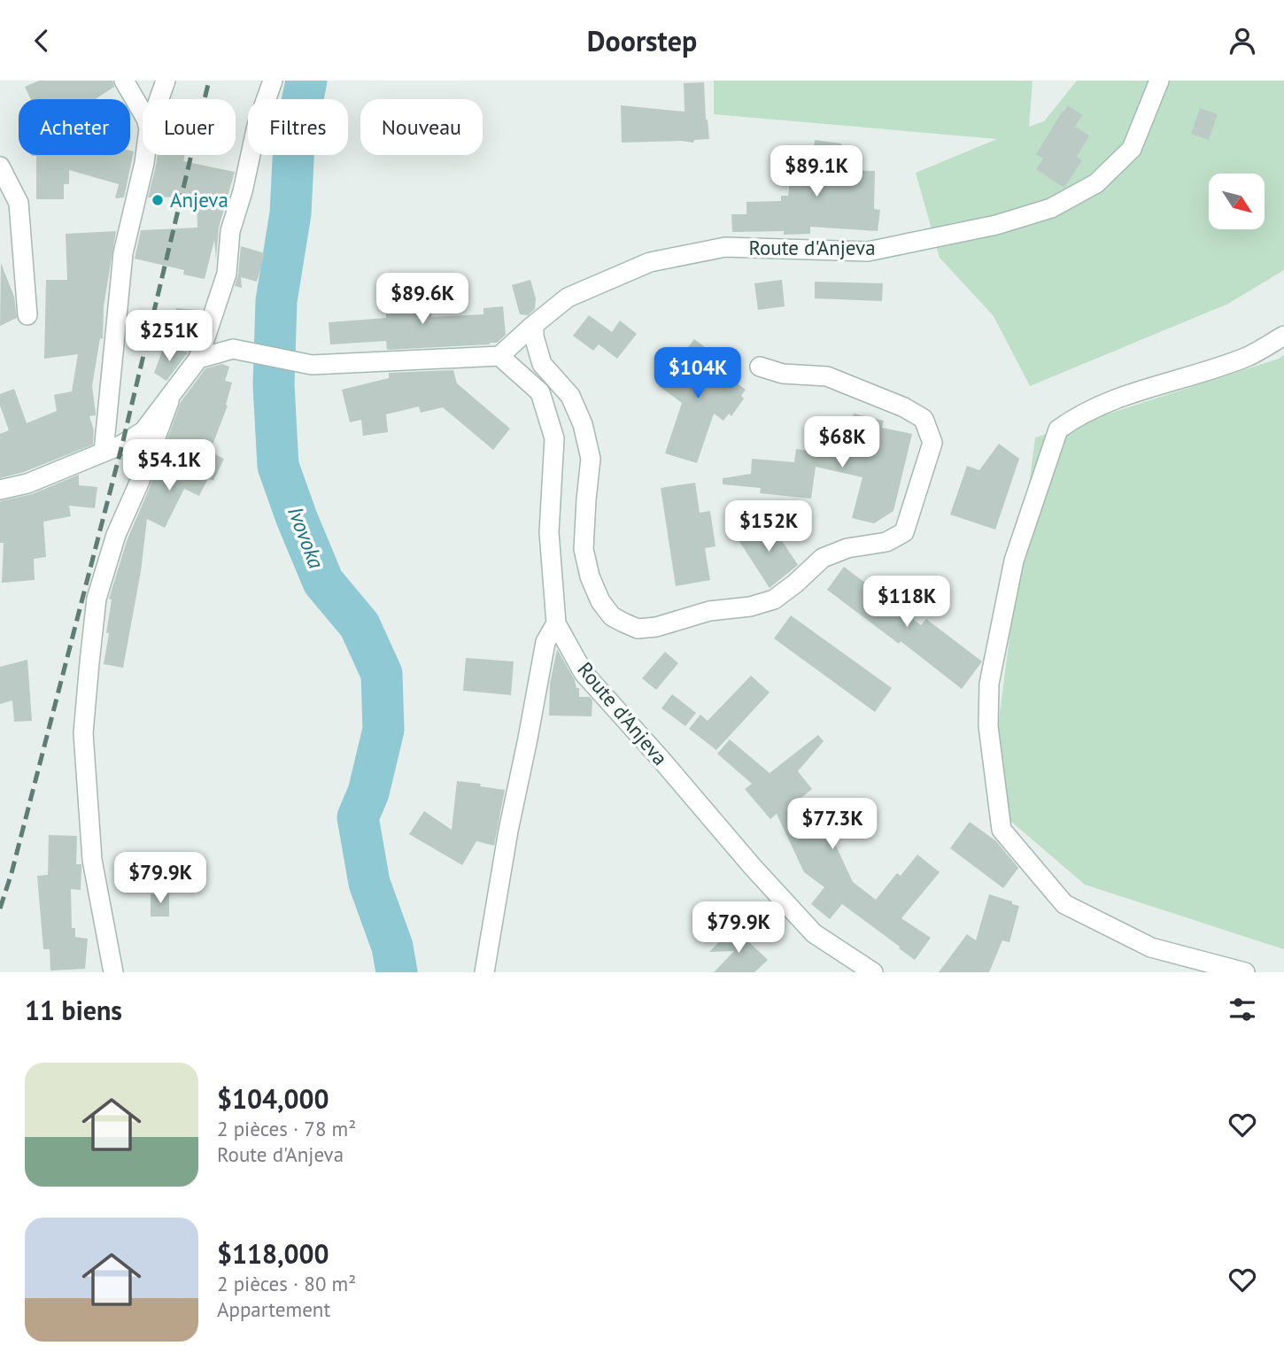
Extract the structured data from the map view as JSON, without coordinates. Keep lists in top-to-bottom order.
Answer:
{
  "streets": {
    "street": ["Route d'Anjeva"]
  },
  "water": ["Ivovoka"],
  "places": ["Anjeva"],
  "north": "bottom right",
  "page": {
    "header": "Doorstep",
    "chip": [
      "Acheter",
      "Louer",
      "Filtres",
      "Nouveau"
    ],
    "price": [
      "$89.1K",
      "$89.6K",
      "$251K",
      "$104K",
      "$68K",
      "$54.1K",
      "$152K",
      "$118K",
      "$77.3K",
      "$79.9K",
      "$79.9K"
    ],
    "heading": "11 biens",
    "list": [
      {
        "name": "$104,000",
        "note": "2 pièces · 78 m² · Route d'Anjeva"
      },
      {
        "name": "$118,000",
        "note": "2 pièces · 80 m² · Appartement"
      }
    ]
  }
}
